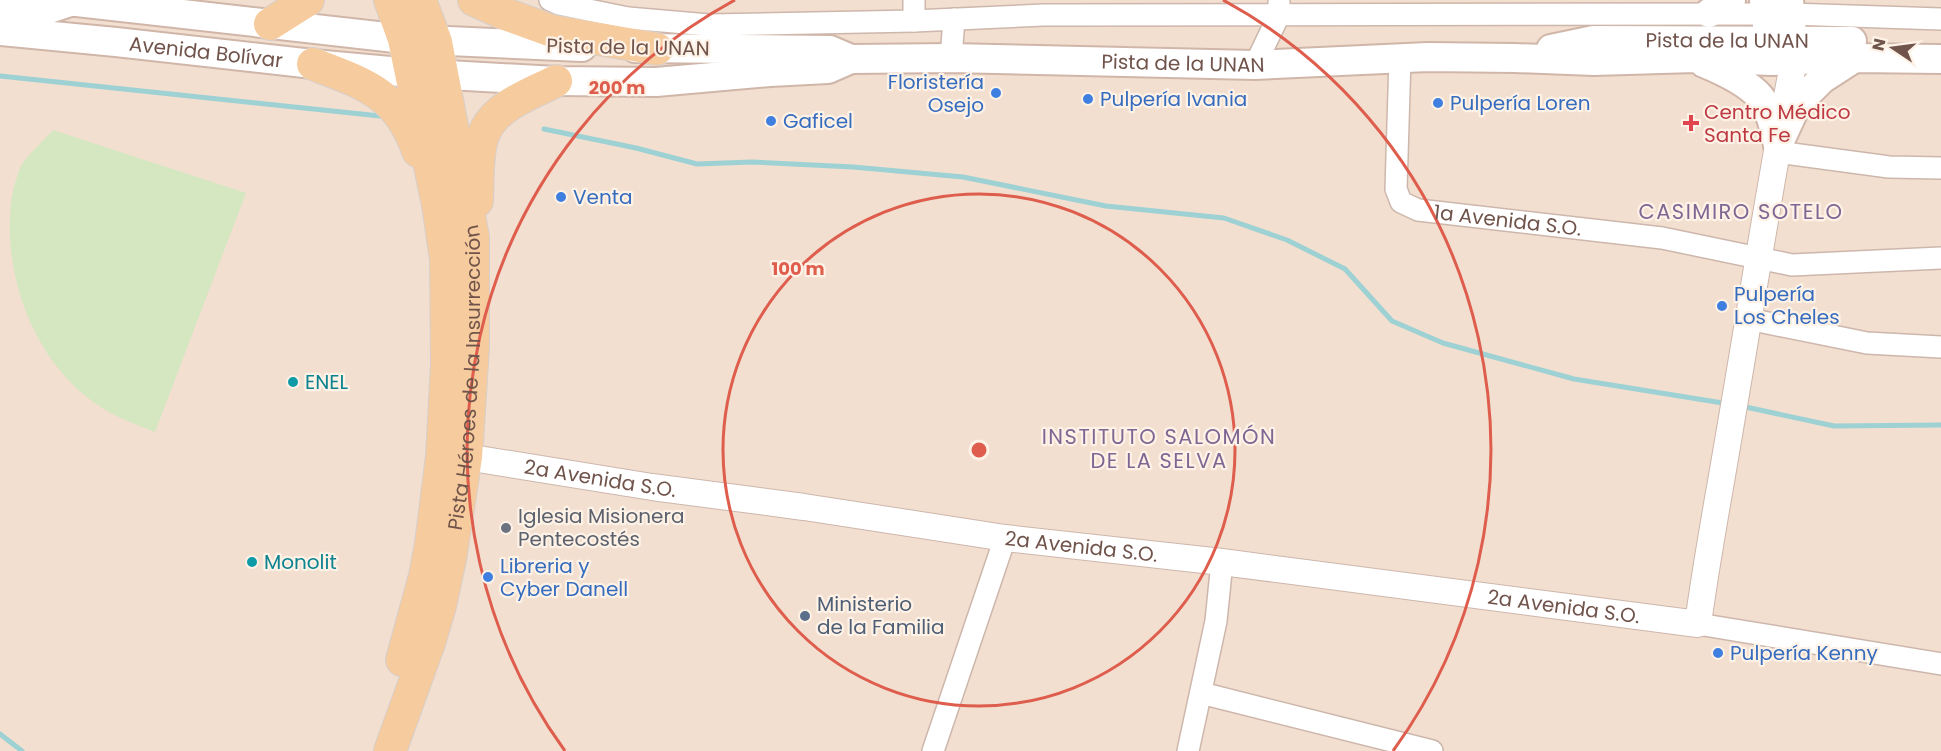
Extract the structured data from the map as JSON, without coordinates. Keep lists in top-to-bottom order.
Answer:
{
  "streets": {
    "main road": ["Pista de la UNAN", "Avenida Bolívar", "Pista Héroes de la Insurrección"],
    "street": ["1a Avenida S.O.", "2a Avenida S.O."]
  },
  "crossings": [
    ["Pista de la UNAN", "Avenida Bolívar"],
    ["Pista de la UNAN", "1a Avenida S.O."],
    ["Pista de la UNAN", "Pista Héroes de la Insurrección"],
    ["Avenida Bolívar", "Pista Héroes de la Insurrección"],
    ["Pista Héroes de la Insurrección", "2a Avenida S.O."]
  ],
  "districts": ["CASIMIRO SOTELO", "INSTITUTO SALOMÓN DE LA SELVA"],
  "places": {
    "other": [
      "Floristería Osejo",
      "Pulpería Ivania",
      "Pulpería Loren",
      "Gaficel",
      "Venta",
      "Pulpería Los Cheles",
      "ENEL",
      "Iglesia Misionera Pentecostés",
      "Monolit",
      "Libreria y Cyber Danell",
      "Ministerio de la Familia",
      "Pulpería Kenny"
    ],
    "health": ["Centro Médico Santa Fe"]
  },
  "north": "left",
  "rings": ["200 m", "100 m"]
}
